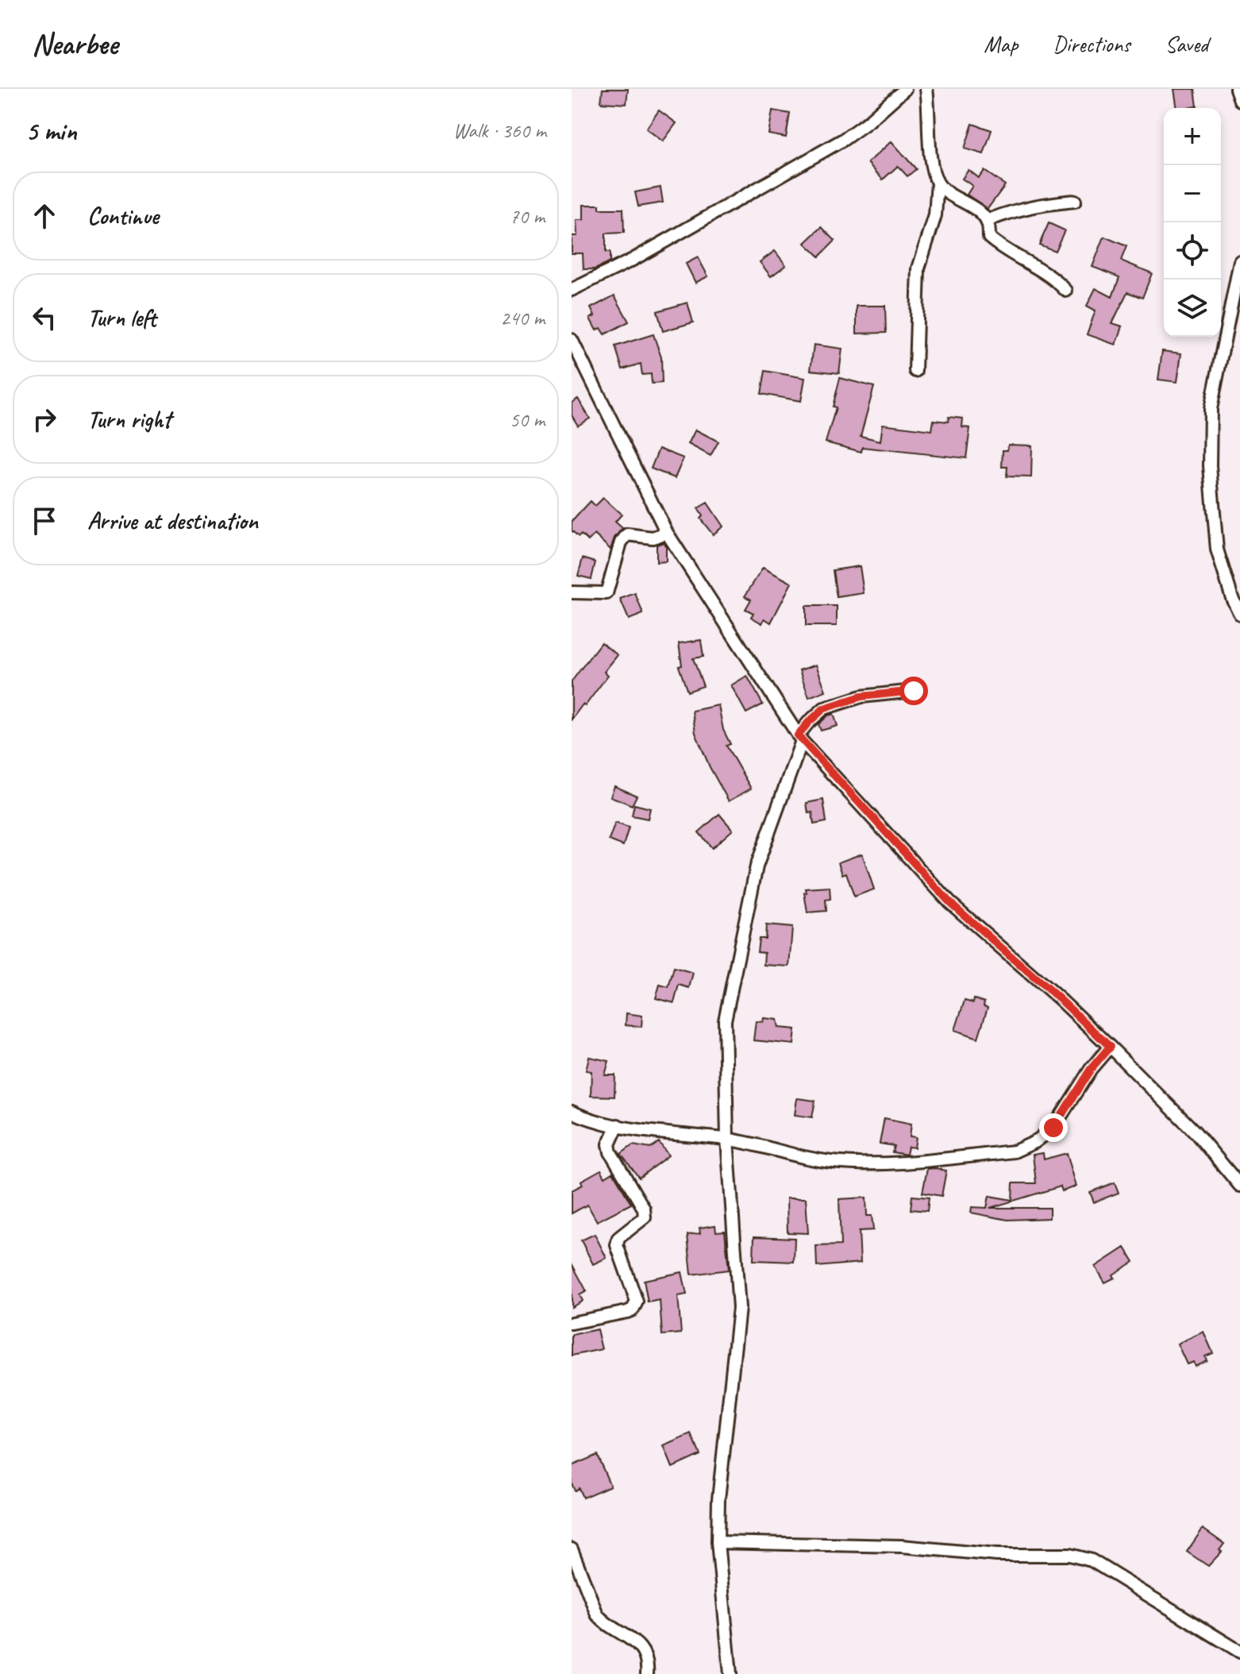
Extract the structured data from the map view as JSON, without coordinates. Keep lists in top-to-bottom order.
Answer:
{
  "page": {
    "header": "Nearbee",
    "nav": ["Map", "Directions", "Saved"],
    "heading": ["5 min", "Walk · 360 m"],
    "map_buttons": ["+", "−"],
    "list": [
      ["Continue", "70 m"],
      ["Turn left", "240 m"],
      ["Turn right", "50 m"],
      "Arrive at destination"
    ]
  }
}
